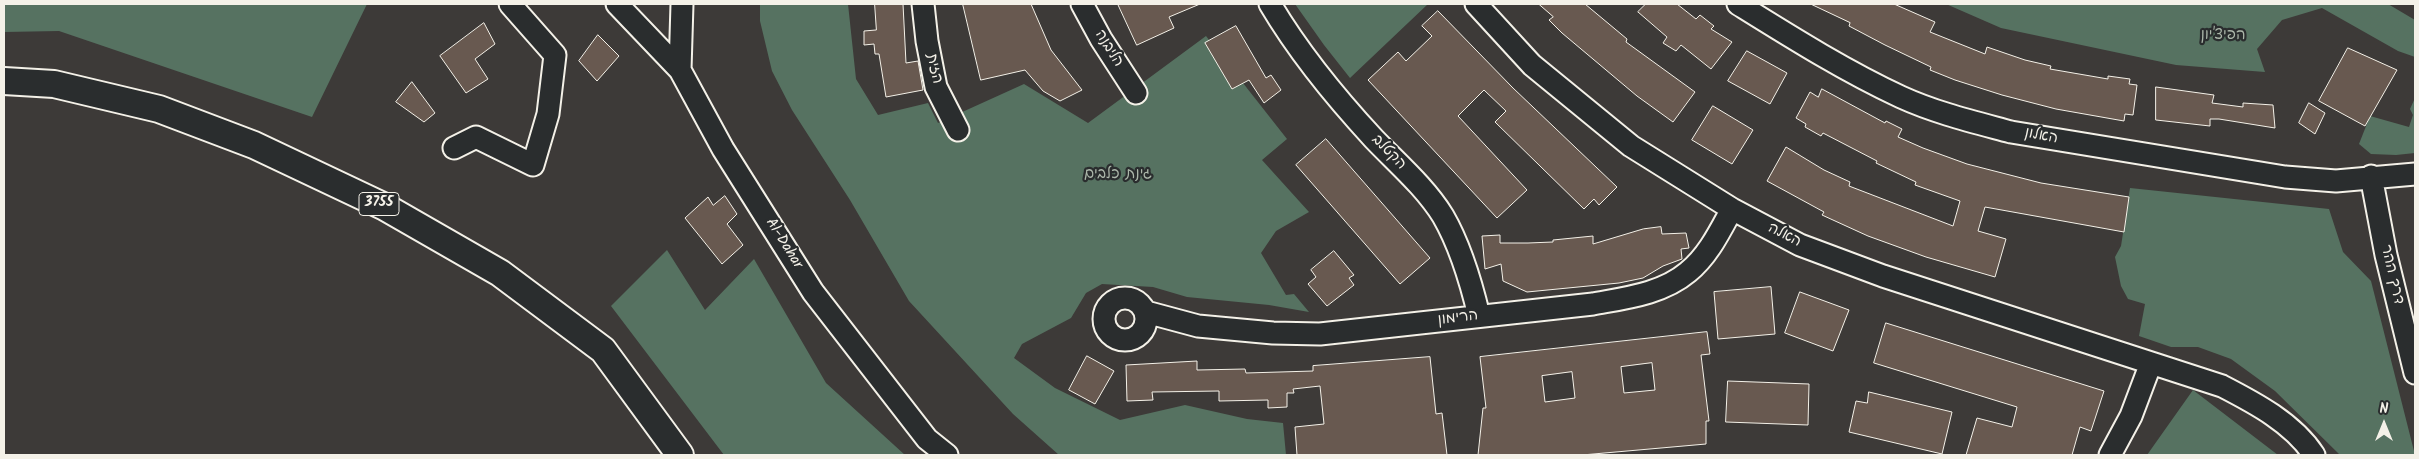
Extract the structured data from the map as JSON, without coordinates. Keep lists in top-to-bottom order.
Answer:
{
  "streets": {
    "main road": ["3755"],
    "street": [
      "הליבנה",
      "הזית",
      "האלון",
      "הקטלב",
      "האלה",
      "Al-Dahar",
      "דרך ההר",
      "הרימון"
    ]
  },
  "crossings": [
    ["האלון", "דרך ההר"],
    ["הקטלב", "הרימון"],
    ["האלה", "הרימון"]
  ],
  "parks": ["הפיצ'יון", "גינת כלבים"],
  "north": "top"
}
